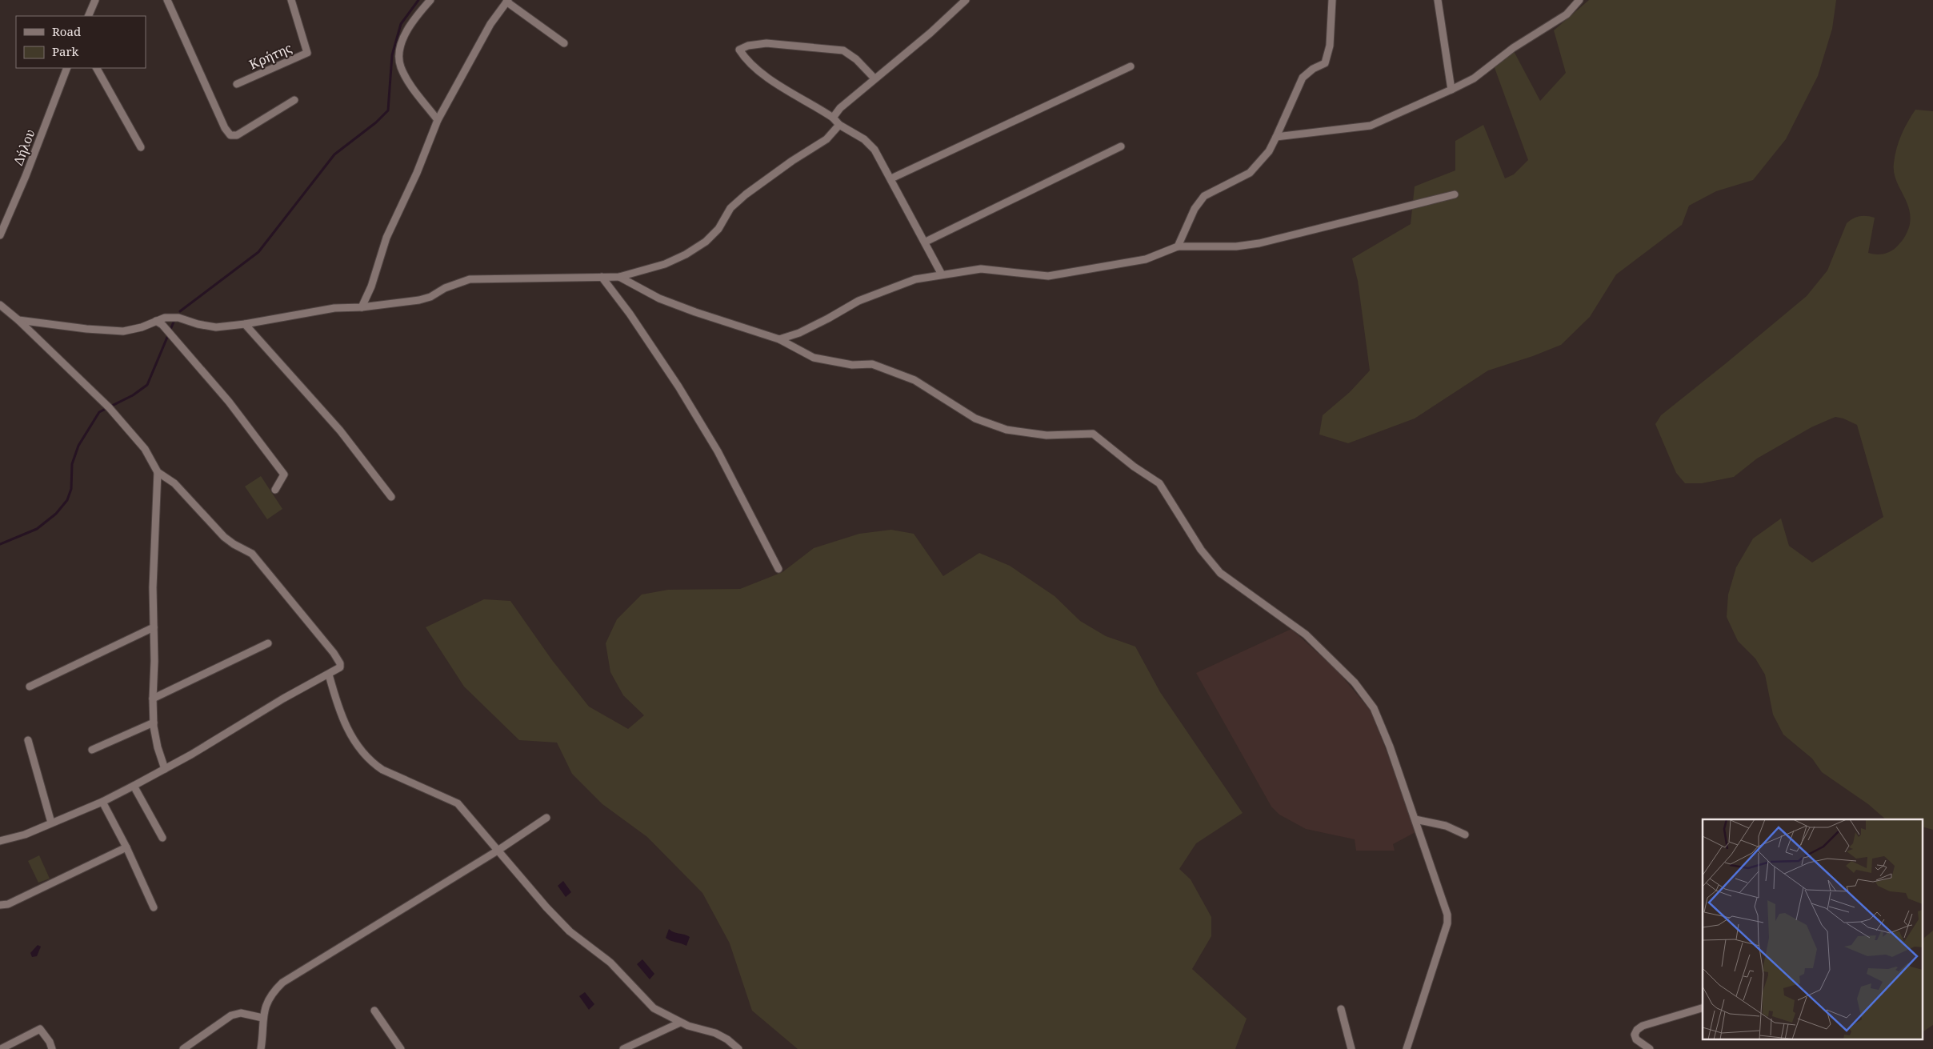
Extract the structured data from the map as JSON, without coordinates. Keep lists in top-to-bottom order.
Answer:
{
  "streets": {
    "street": ["Κρήτης", "Δήλου"]
  },
  "legend": ["Road", "Park"]
}
